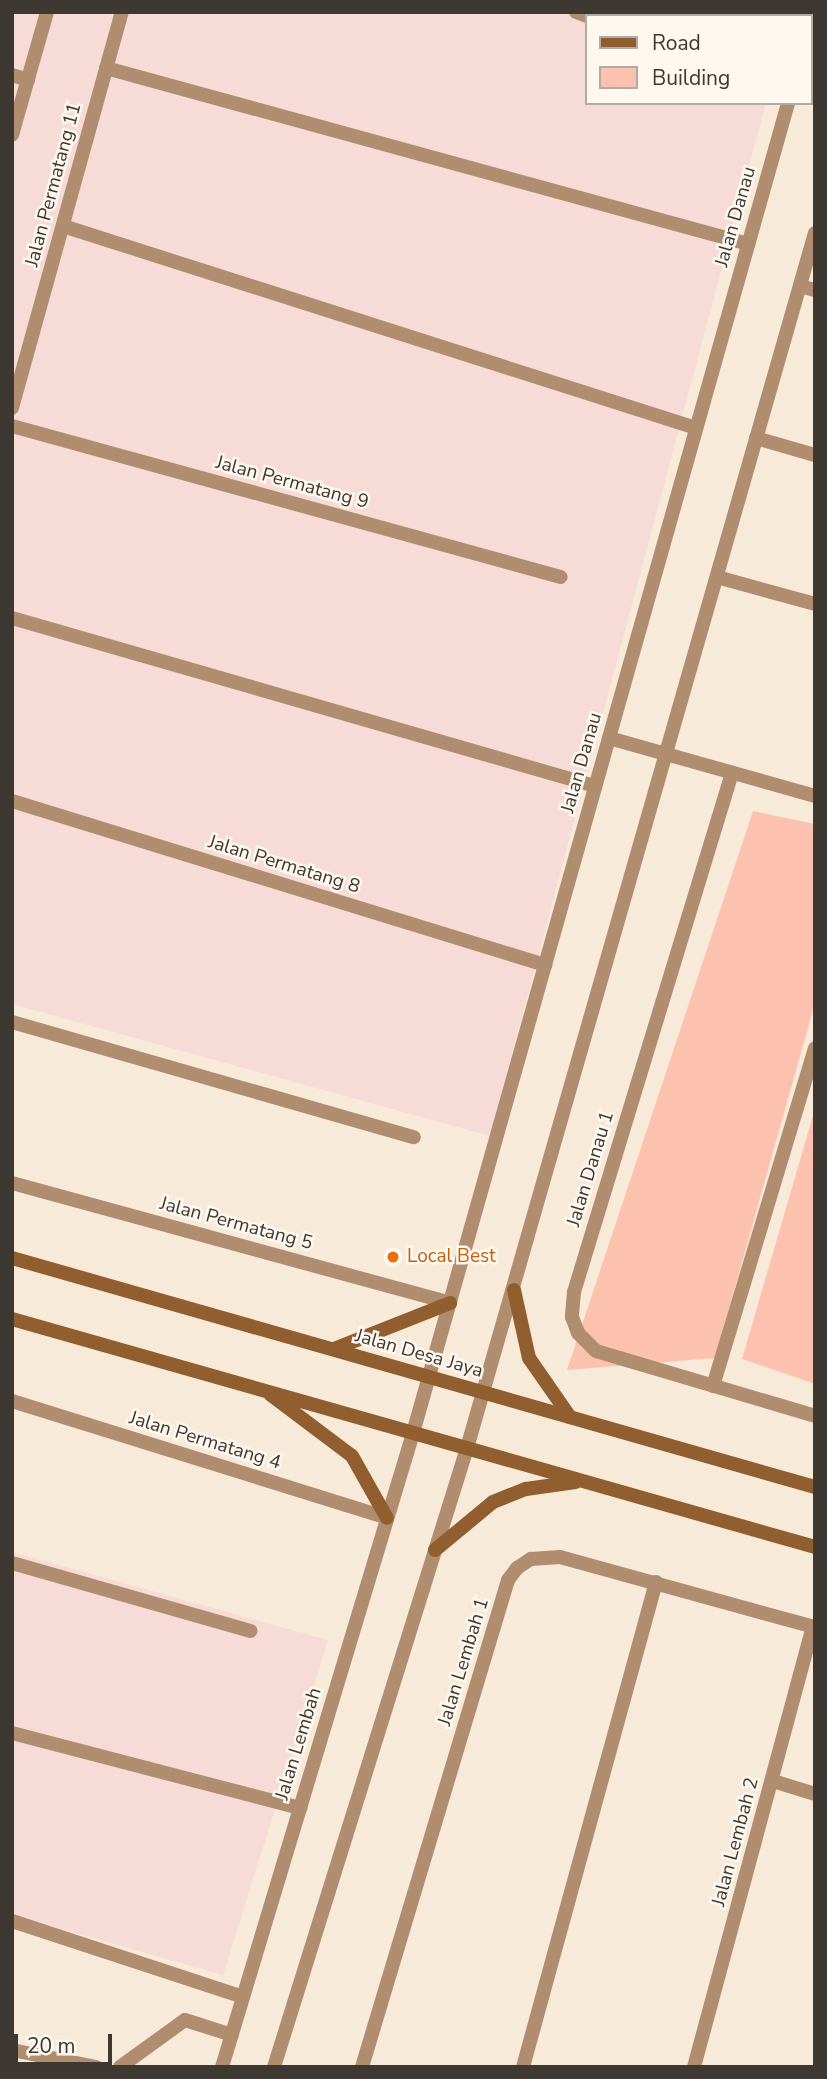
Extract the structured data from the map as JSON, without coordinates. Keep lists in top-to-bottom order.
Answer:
{
  "streets": {
    "main road": ["Jalan Desa Jaya"],
    "street": [
      "Jalan Permatang 11",
      "Jalan Danau",
      "Jalan Permatang 9",
      "Jalan Permatang 8",
      "Jalan Danau 1",
      "Jalan Permatang 5",
      "Jalan Permatang 4",
      "Jalan Lembah 1",
      "Jalan Lembah",
      "Jalan Lembah 2"
    ]
  },
  "crossings": [
    ["Jalan Danau", "Jalan Permatang 8"],
    ["Jalan Danau", "Jalan Permatang 5"],
    ["Jalan Danau", "Jalan Desa Jaya"],
    ["Jalan Danau", "Jalan Lembah"],
    ["Jalan Permatang 4", "Jalan Lembah"],
    ["Jalan Lembah 1", "Jalan Lembah 2"]
  ],
  "places": ["Local Best"],
  "legend": ["Road", "Building"],
  "scale_bar": "20 m"
}
